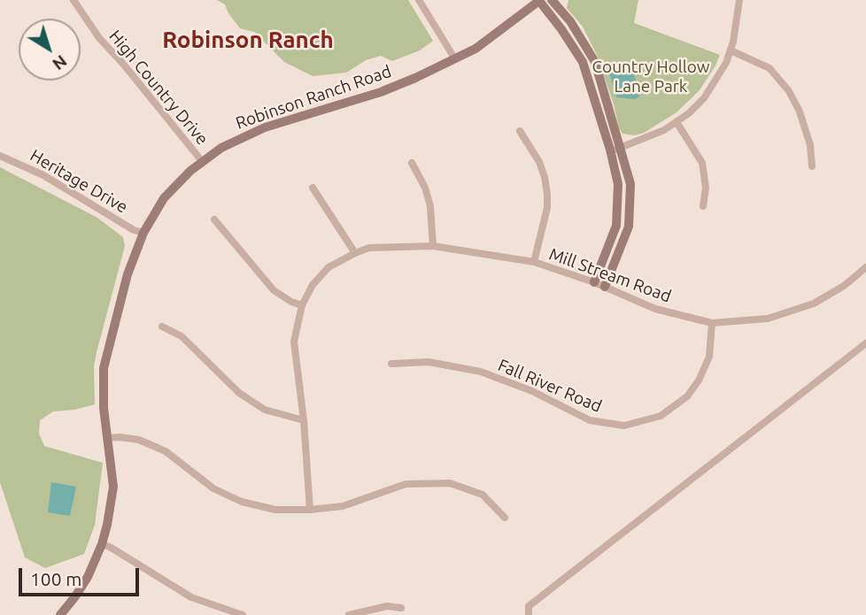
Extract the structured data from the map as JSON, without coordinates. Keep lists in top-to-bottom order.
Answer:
{
  "streets": {
    "street": [
      "High Country Drive",
      "Robinson Ranch Road",
      "Heritage Drive",
      "Mill Stream Road",
      "Fall River Road"
    ]
  },
  "crossings": [
    ["High Country Drive", "Robinson Ranch Road"],
    ["Robinson Ranch Road", "Heritage Drive"],
    ["Mill Stream Road", "Fall River Road"]
  ],
  "districts": ["Robinson Ranch"],
  "parks": ["Country Hollow Lane Park"],
  "scale_bar": "100 m",
  "north": "bottom right"
}
